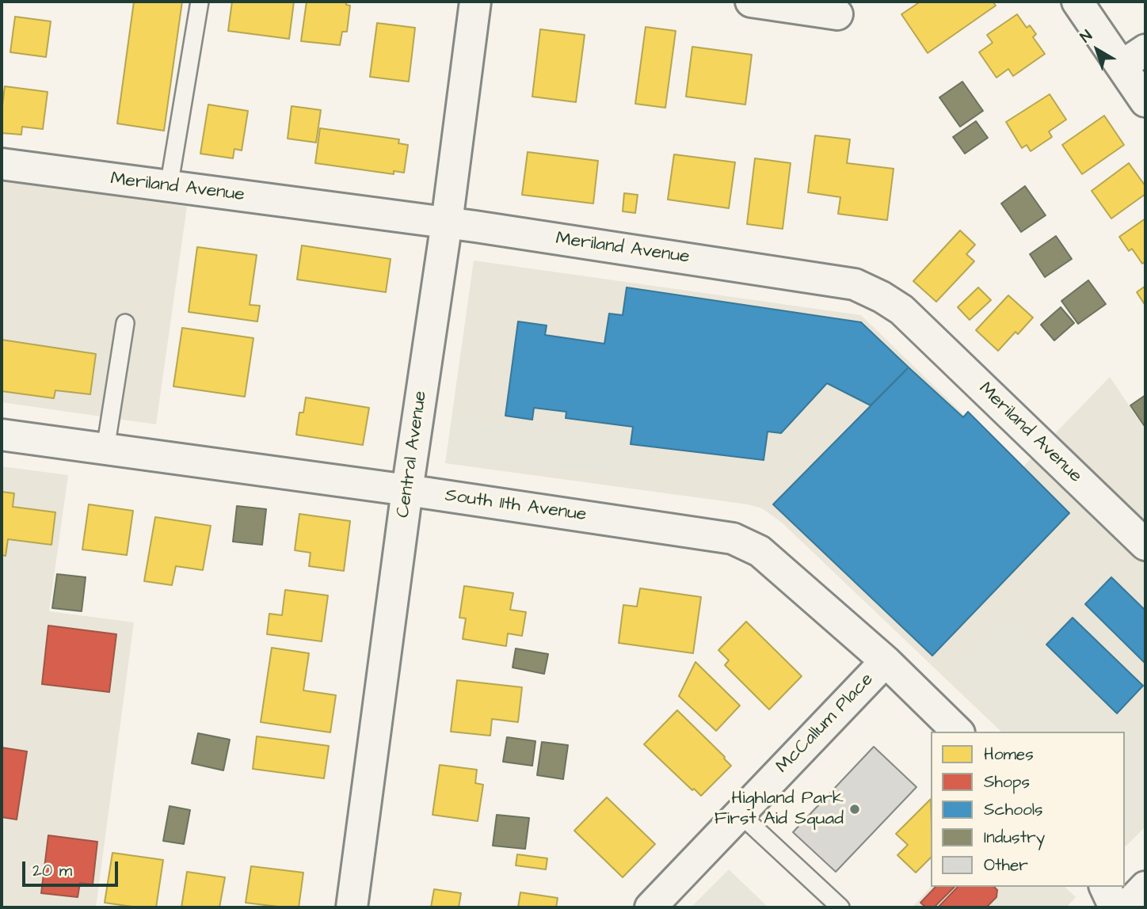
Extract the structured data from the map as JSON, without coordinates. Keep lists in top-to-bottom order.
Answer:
{
  "streets": {
    "street": [
      "Meriland Avenue",
      "Central Avenue",
      "South 11th Avenue",
      "McCallum Place"
    ]
  },
  "crossings": [
    ["Meriland Avenue", "Central Avenue"],
    ["Central Avenue", "South 11th Avenue"],
    ["South 11th Avenue", "McCallum Place"]
  ],
  "places": ["Highland Park First Aid Squad"],
  "legend": [
    "Homes",
    "Shops",
    "Schools",
    "Industry",
    "Other"
  ],
  "scale_bar": "20 m",
  "north": "top left"
}
